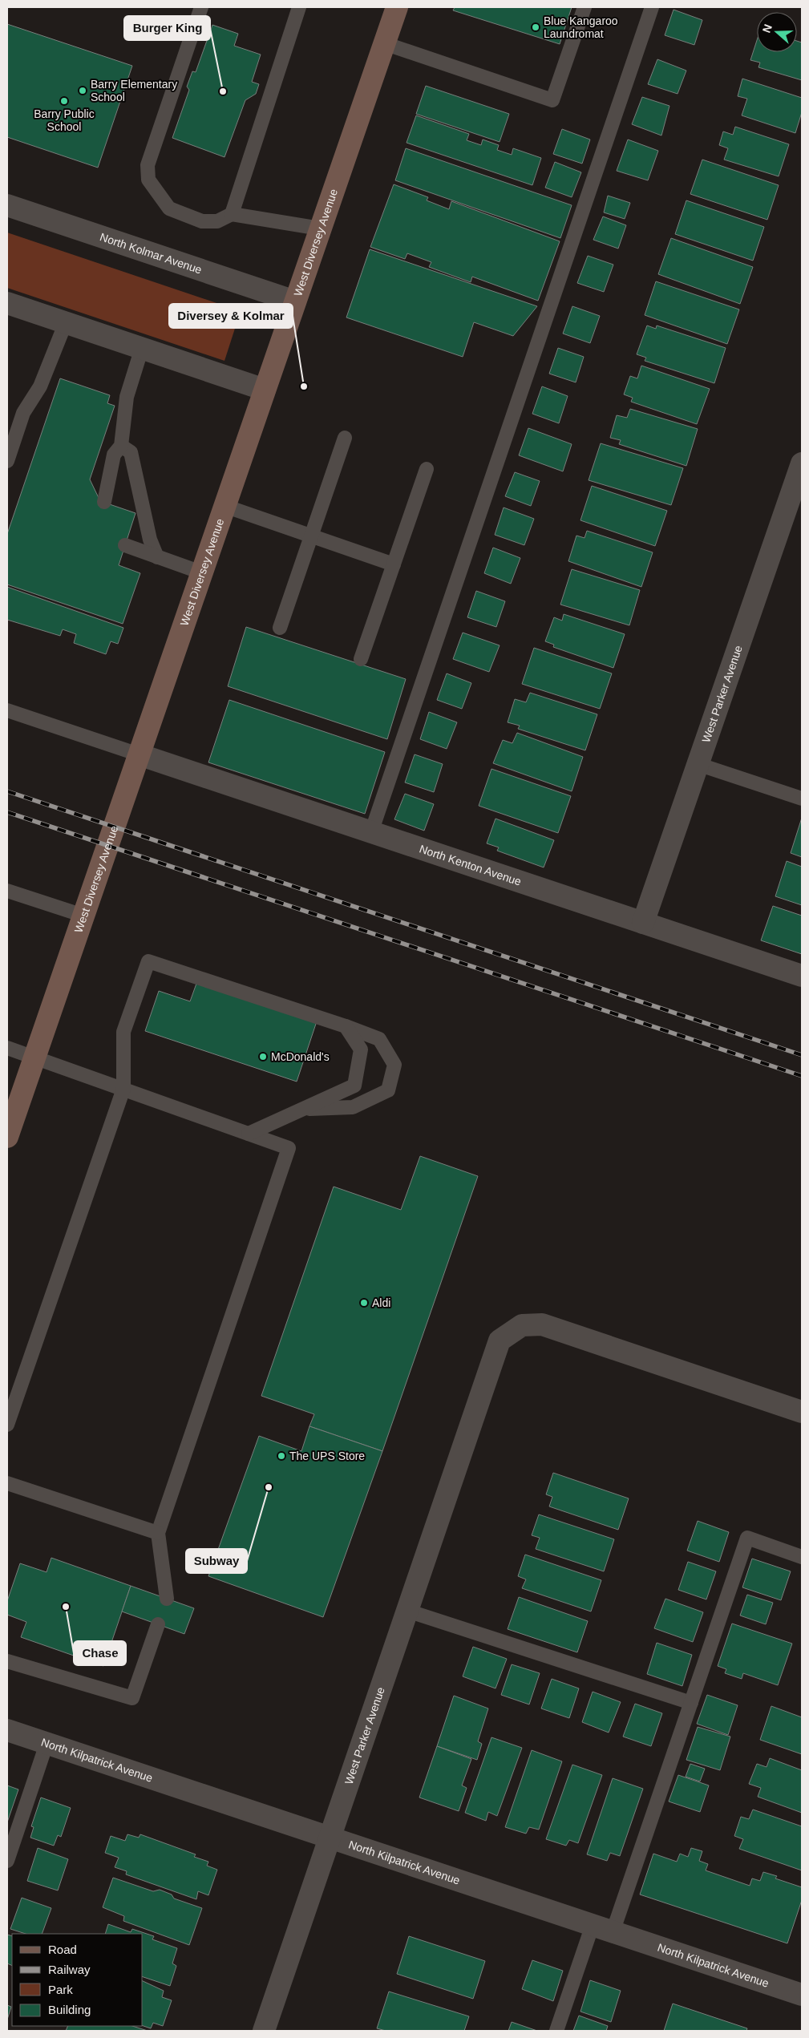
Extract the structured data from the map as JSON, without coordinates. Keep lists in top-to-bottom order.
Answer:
{
  "streets": {
    "main road": ["West Diversey Avenue"],
    "street": [
      "North Kolmar Avenue",
      "West Parker Avenue",
      "North Kenton Avenue",
      "North Kilpatrick Avenue"
    ]
  },
  "crossings": [
    ["West Diversey Avenue", "North Kolmar Avenue"],
    ["West Diversey Avenue", "North Kenton Avenue"],
    ["West Parker Avenue", "North Kenton Avenue"],
    ["West Parker Avenue", "North Kilpatrick Avenue"]
  ],
  "places": [
    "Blue Kangaroo Laundromat",
    "Barry Elementary School",
    "Burger King",
    "Barry Public School",
    "Diversey & Kolmar",
    "McDonald's",
    "Aldi",
    "The UPS Store",
    "Subway",
    "Chase"
  ],
  "legend": [
    "Road",
    "Railway",
    "Park",
    "Building"
  ],
  "north": "left"
}
